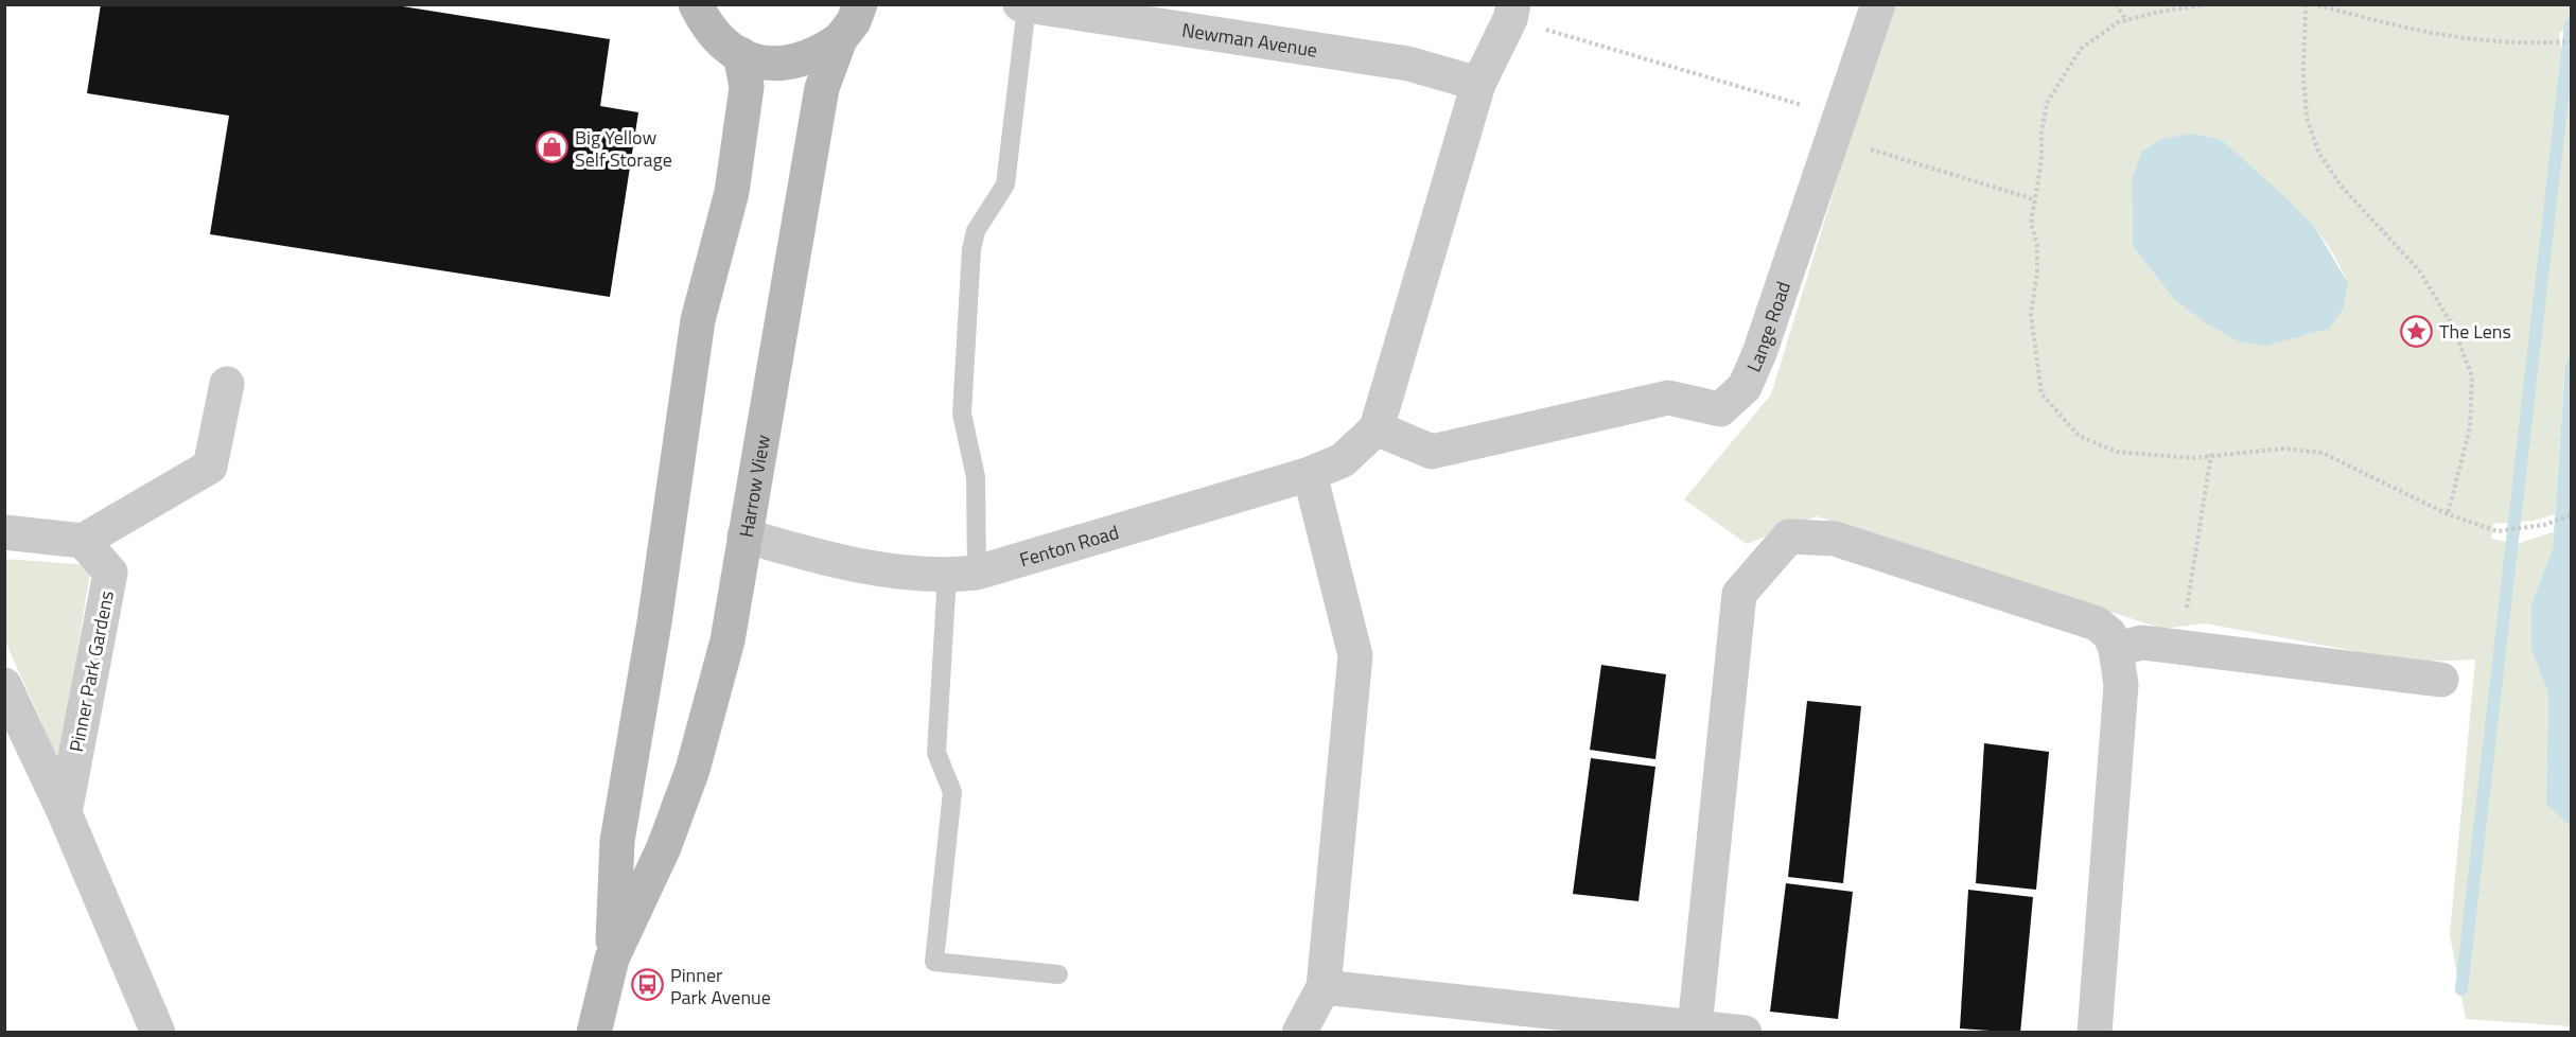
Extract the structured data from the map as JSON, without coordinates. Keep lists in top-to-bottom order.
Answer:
{
  "streets": {
    "street": [
      "Newman Avenue",
      "Lange Road",
      "Harrow View",
      "Fenton Road",
      "Pinner Park Gardens"
    ]
  },
  "crossings": [
    ["Lange Road", "Fenton Road"],
    ["Harrow View", "Fenton Road"]
  ],
  "places": {
    "shop": ["Big Yellow Self Storage"],
    "place": ["The Lens"],
    "bus stop": ["Pinner Park Avenue"]
  }
}
